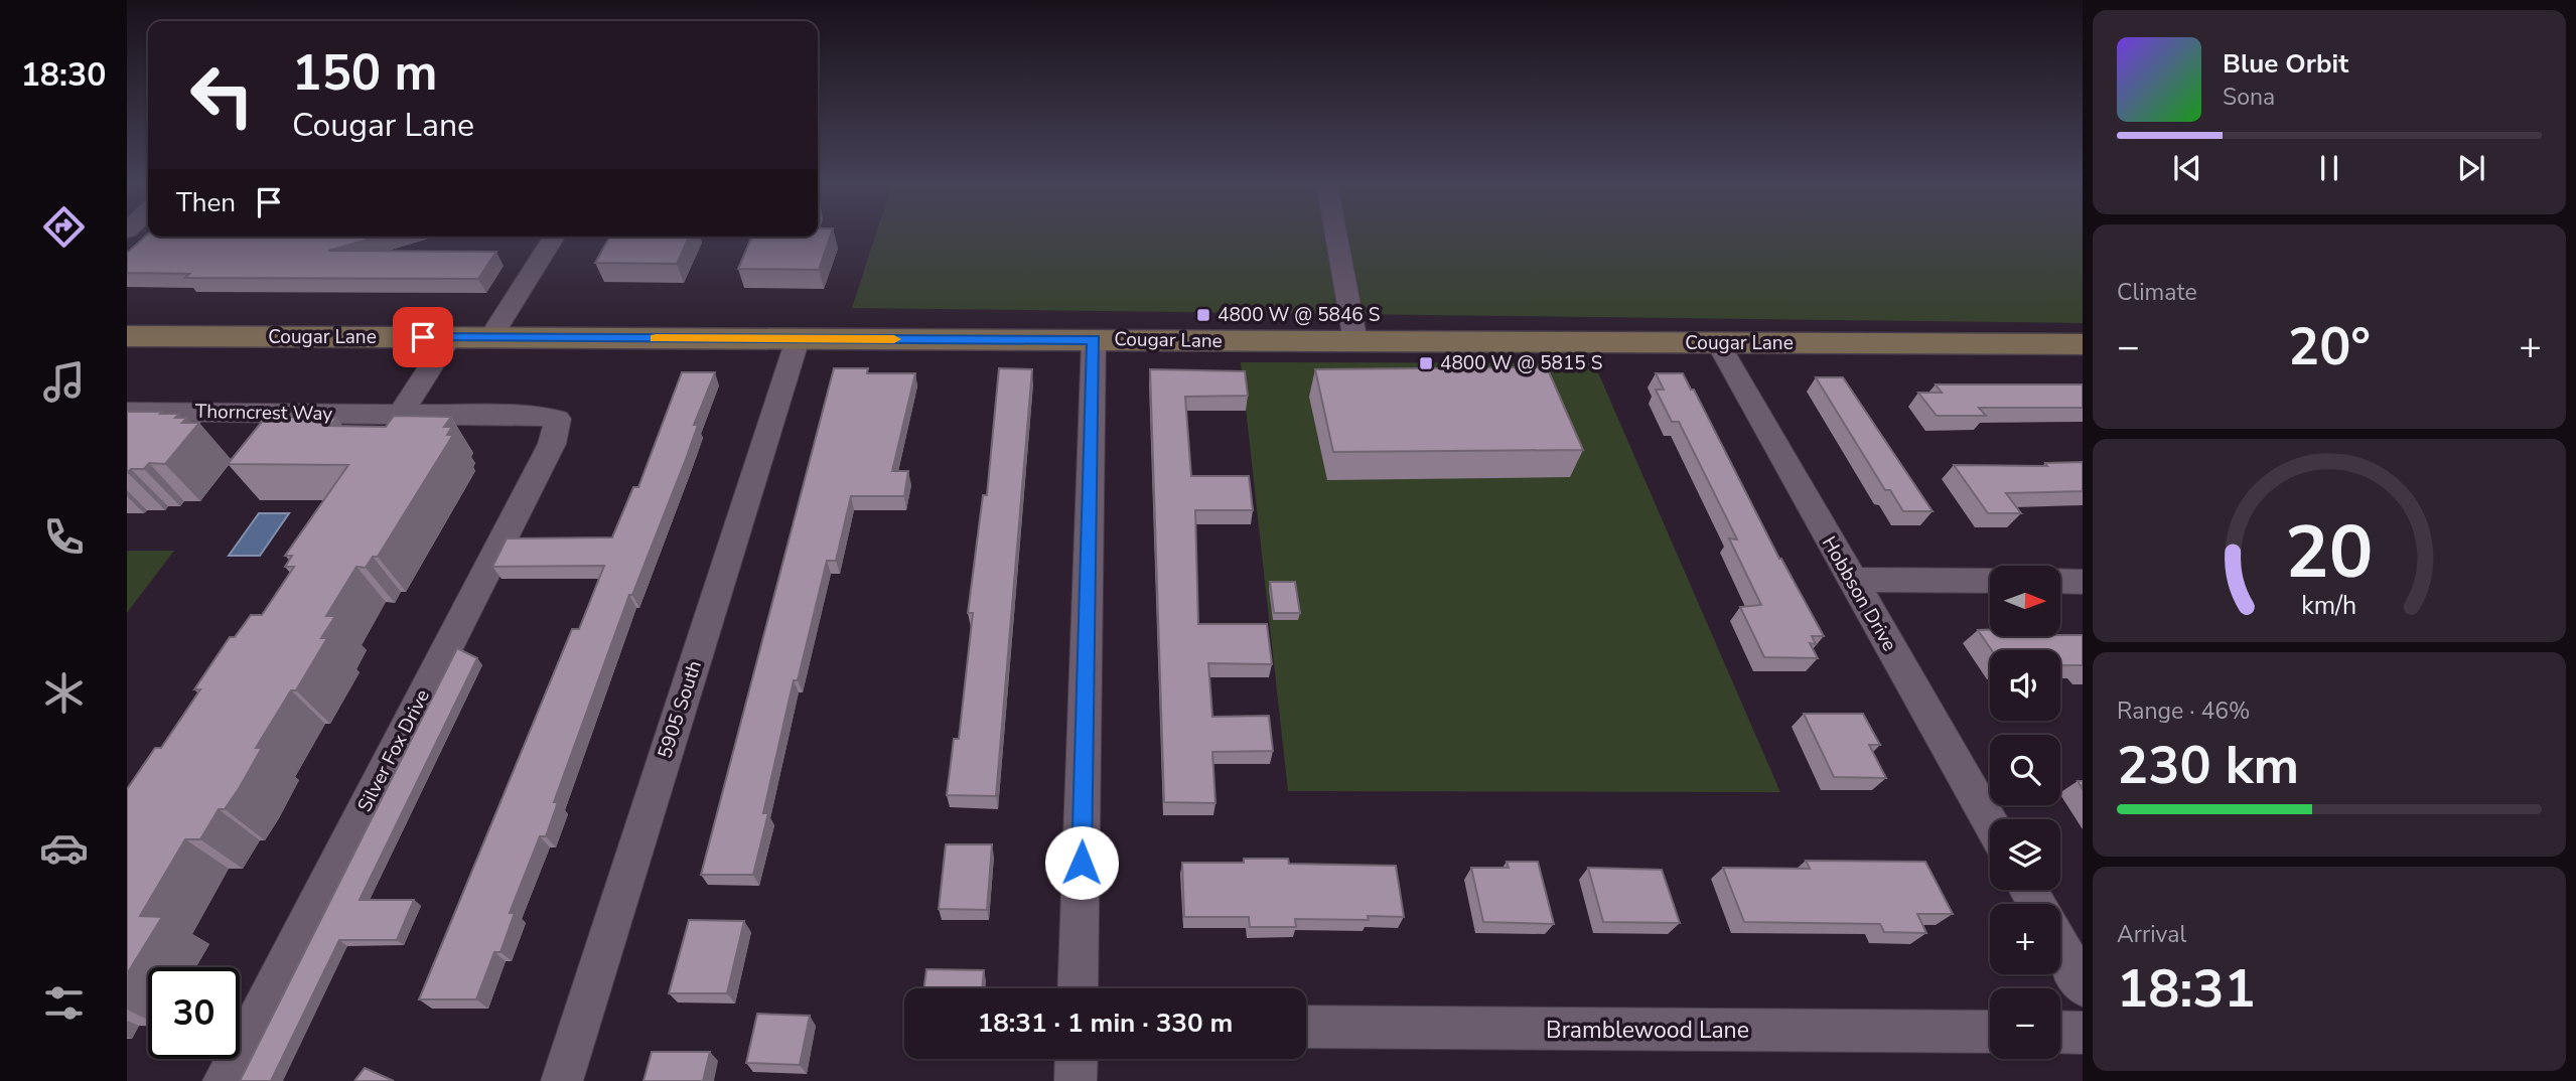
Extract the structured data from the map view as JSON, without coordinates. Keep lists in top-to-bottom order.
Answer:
{
  "streets": {
    "main road": ["Cougar Lane"],
    "street": [
      "Thorncrest Way",
      "Hobbson Drive",
      "5905 South",
      "Silver Fox Drive",
      "Bramblewood Lane"
    ]
  },
  "crossings": [
    ["Cougar Lane", "Hobbson Drive"],
    ["Cougar Lane", "5905 South"],
    ["Thorncrest Way", "Silver Fox Drive"]
  ],
  "places": {
    "transit": ["4800 W @ 5846 S", "4800 W @ 5815 S"]
  },
  "north": "right",
  "page": {
    "tabs": "18:30",
    "turn": ["150 m", "Cougar Lane"],
    "song": ["Blue Orbit", "Sona"],
    "then": "Then",
    "tile": [
      "Climate",
      ["Range · 46%", "230 km"],
      ["Arrival", "18:31"]
    ],
    "heat": ["−", "20°", "+"],
    "map_buttons": ["+", "−"],
    "limit": "30",
    "trip": "18:31 · 1 min · 330 m",
    "gauge": ["20", "km/h"]
  }
}
